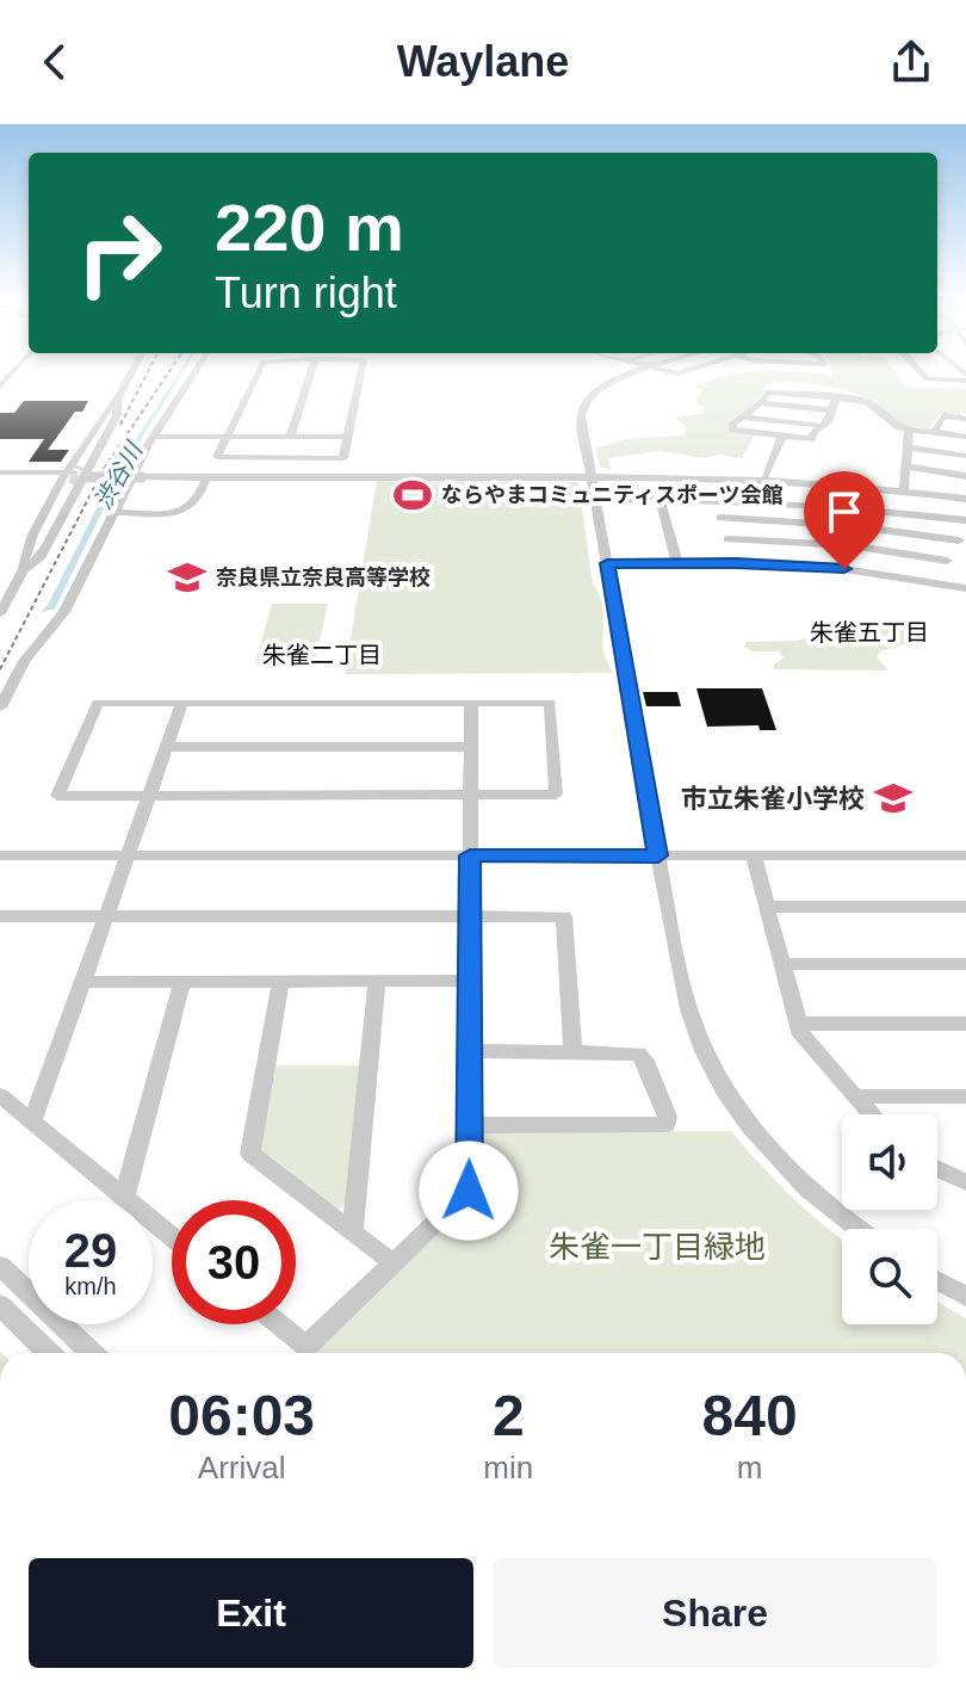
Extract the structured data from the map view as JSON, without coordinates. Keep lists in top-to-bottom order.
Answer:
{
  "districts": ["朱雀五丁目", "朱雀二丁目"],
  "water": ["渋谷川"],
  "parks": ["朱雀一丁目緑地"],
  "places": {
    "sports": ["ならやまコミュニティスポーツ会館"],
    "school or university": ["奈良県立奈良高等学校", "市立朱雀小学校"]
  },
  "page": {
    "header": "Waylane",
    "turn": ["220 m", "Turn right"],
    "speed": "29 km/h",
    "limit": "30",
    "eta": [
      "06:03",
      "Arrival",
      "2",
      "min",
      "840",
      "m"
    ],
    "buttons": ["Exit", "Share"]
  }
}
